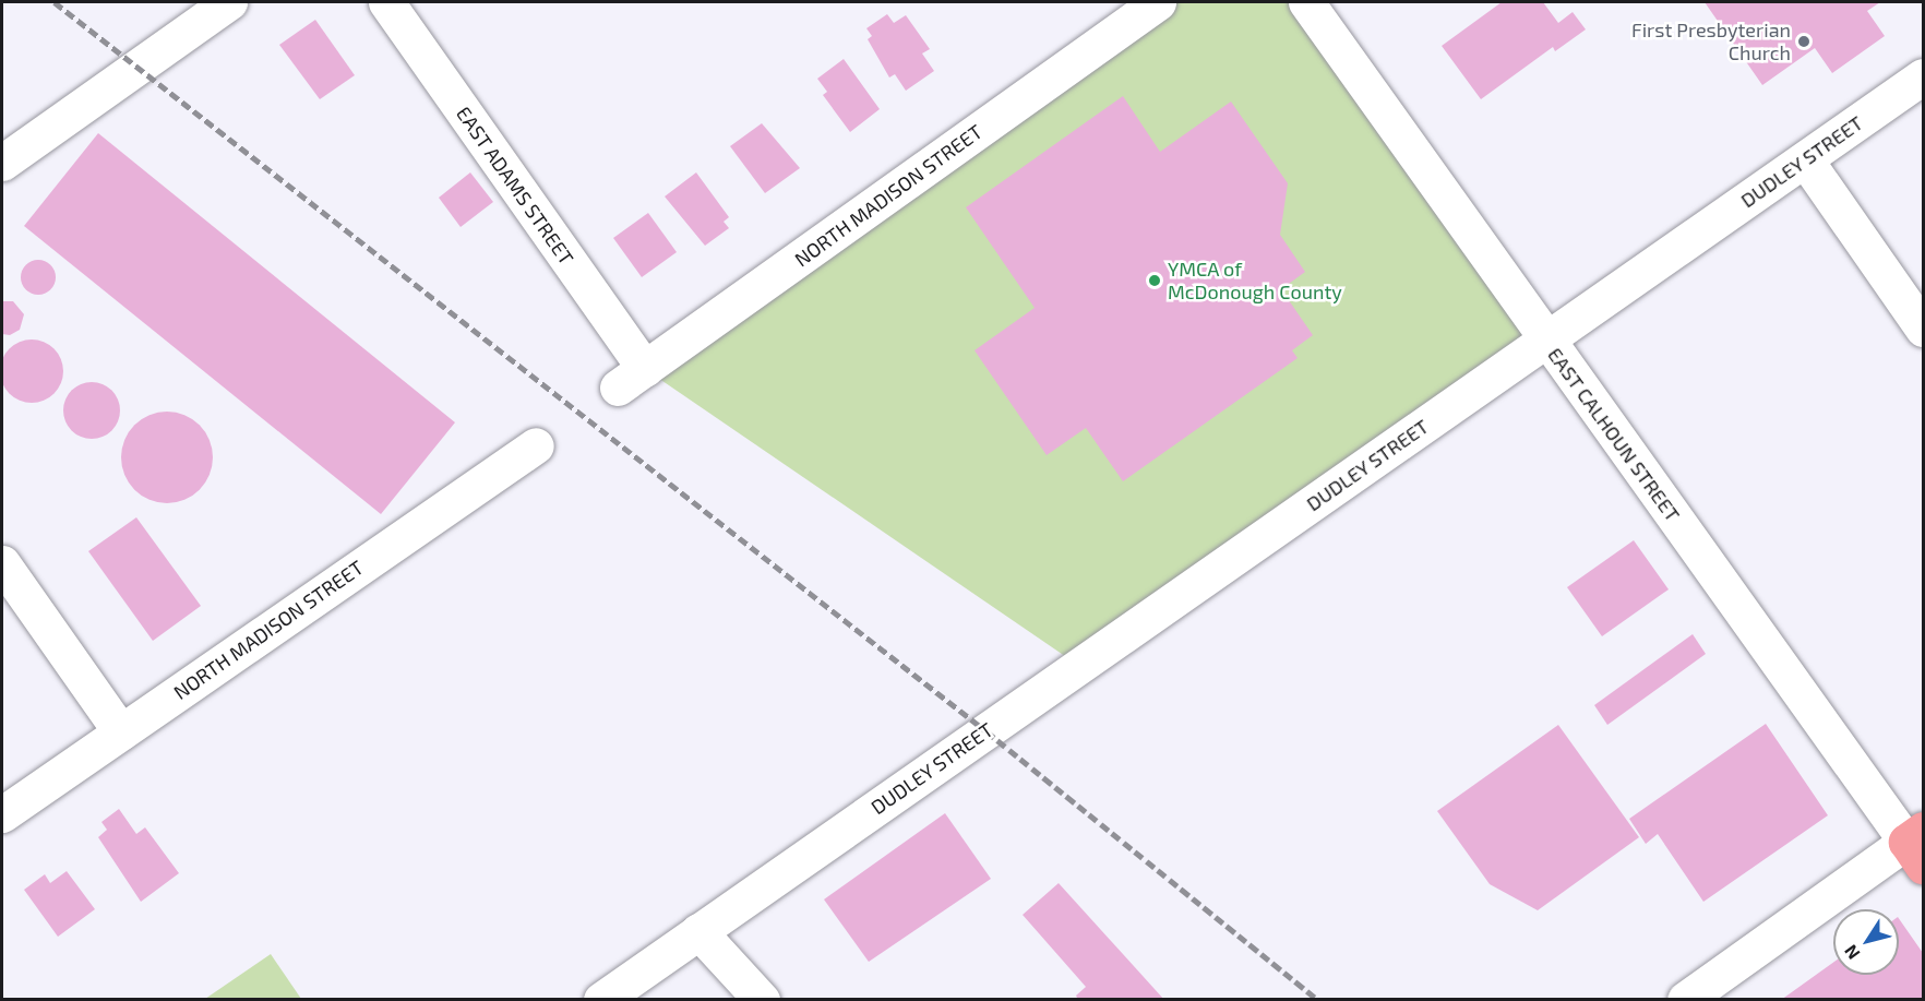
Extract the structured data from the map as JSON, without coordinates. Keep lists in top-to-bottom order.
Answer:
{
  "streets": {
    "street": [
      "DUDLEY STREET",
      "EAST ADAMS STREET",
      "NORTH MADISON STREET",
      "EAST CALHOUN STREET"
    ]
  },
  "crossings": [
    ["DUDLEY STREET", "EAST CALHOUN STREET"],
    ["EAST ADAMS STREET", "NORTH MADISON STREET"]
  ],
  "places": ["First Presbyterian Church", "YMCA of McDonough County"],
  "north": "bottom left"
}
